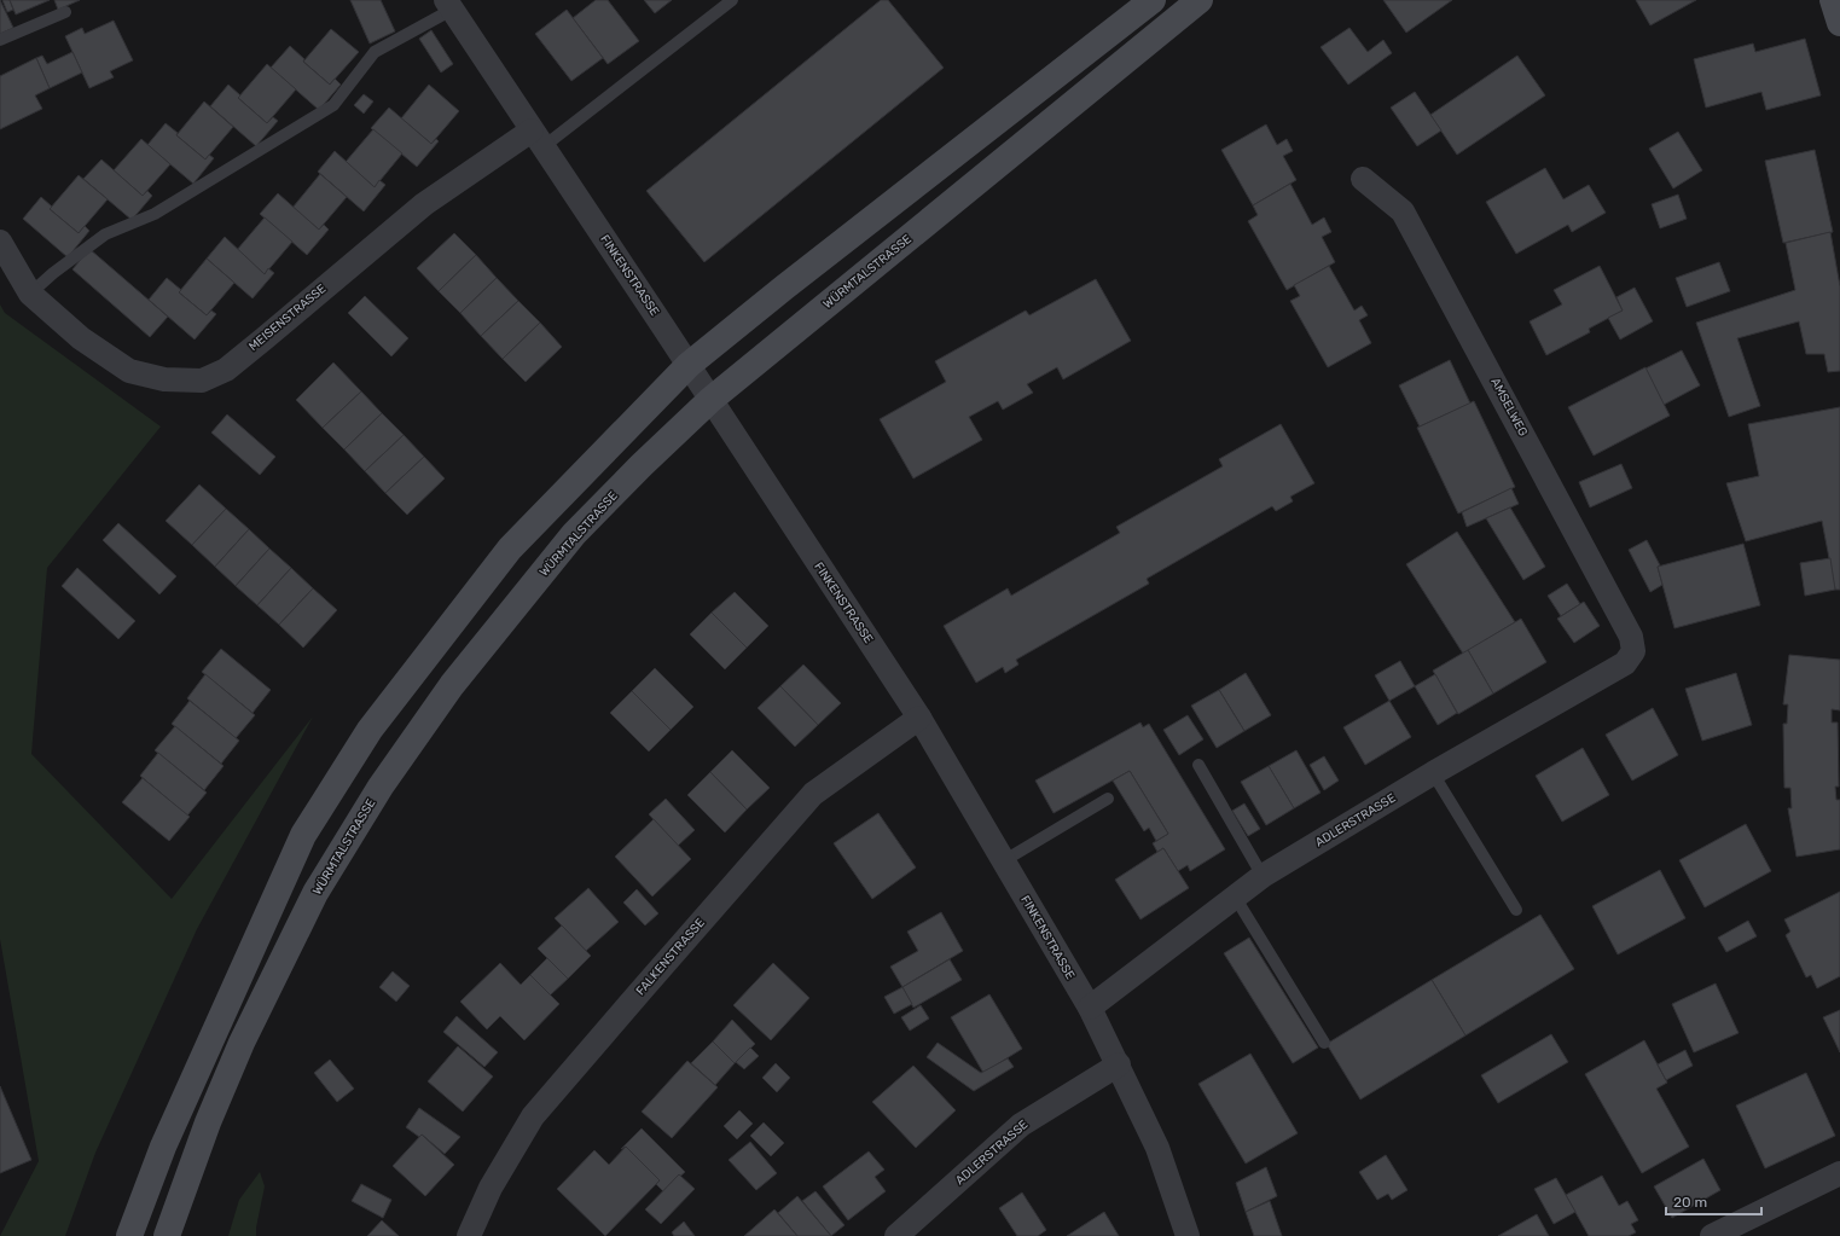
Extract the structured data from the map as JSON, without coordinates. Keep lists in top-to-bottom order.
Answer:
{
  "streets": {
    "main road": ["WÜRMTALSTRASSE"],
    "street": [
      "FINKENSTRASSE",
      "MEISENSTRASSE",
      "AMSELWEG",
      "ADLERSTRASSE",
      "FALKENSTRASSE"
    ]
  },
  "crossings": [
    ["WÜRMTALSTRASSE", "FINKENSTRASSE"],
    ["FINKENSTRASSE", "MEISENSTRASSE"],
    ["FINKENSTRASSE", "ADLERSTRASSE"],
    ["FINKENSTRASSE", "FALKENSTRASSE"],
    ["AMSELWEG", "ADLERSTRASSE"]
  ],
  "scale_bar": "20 m"
}
